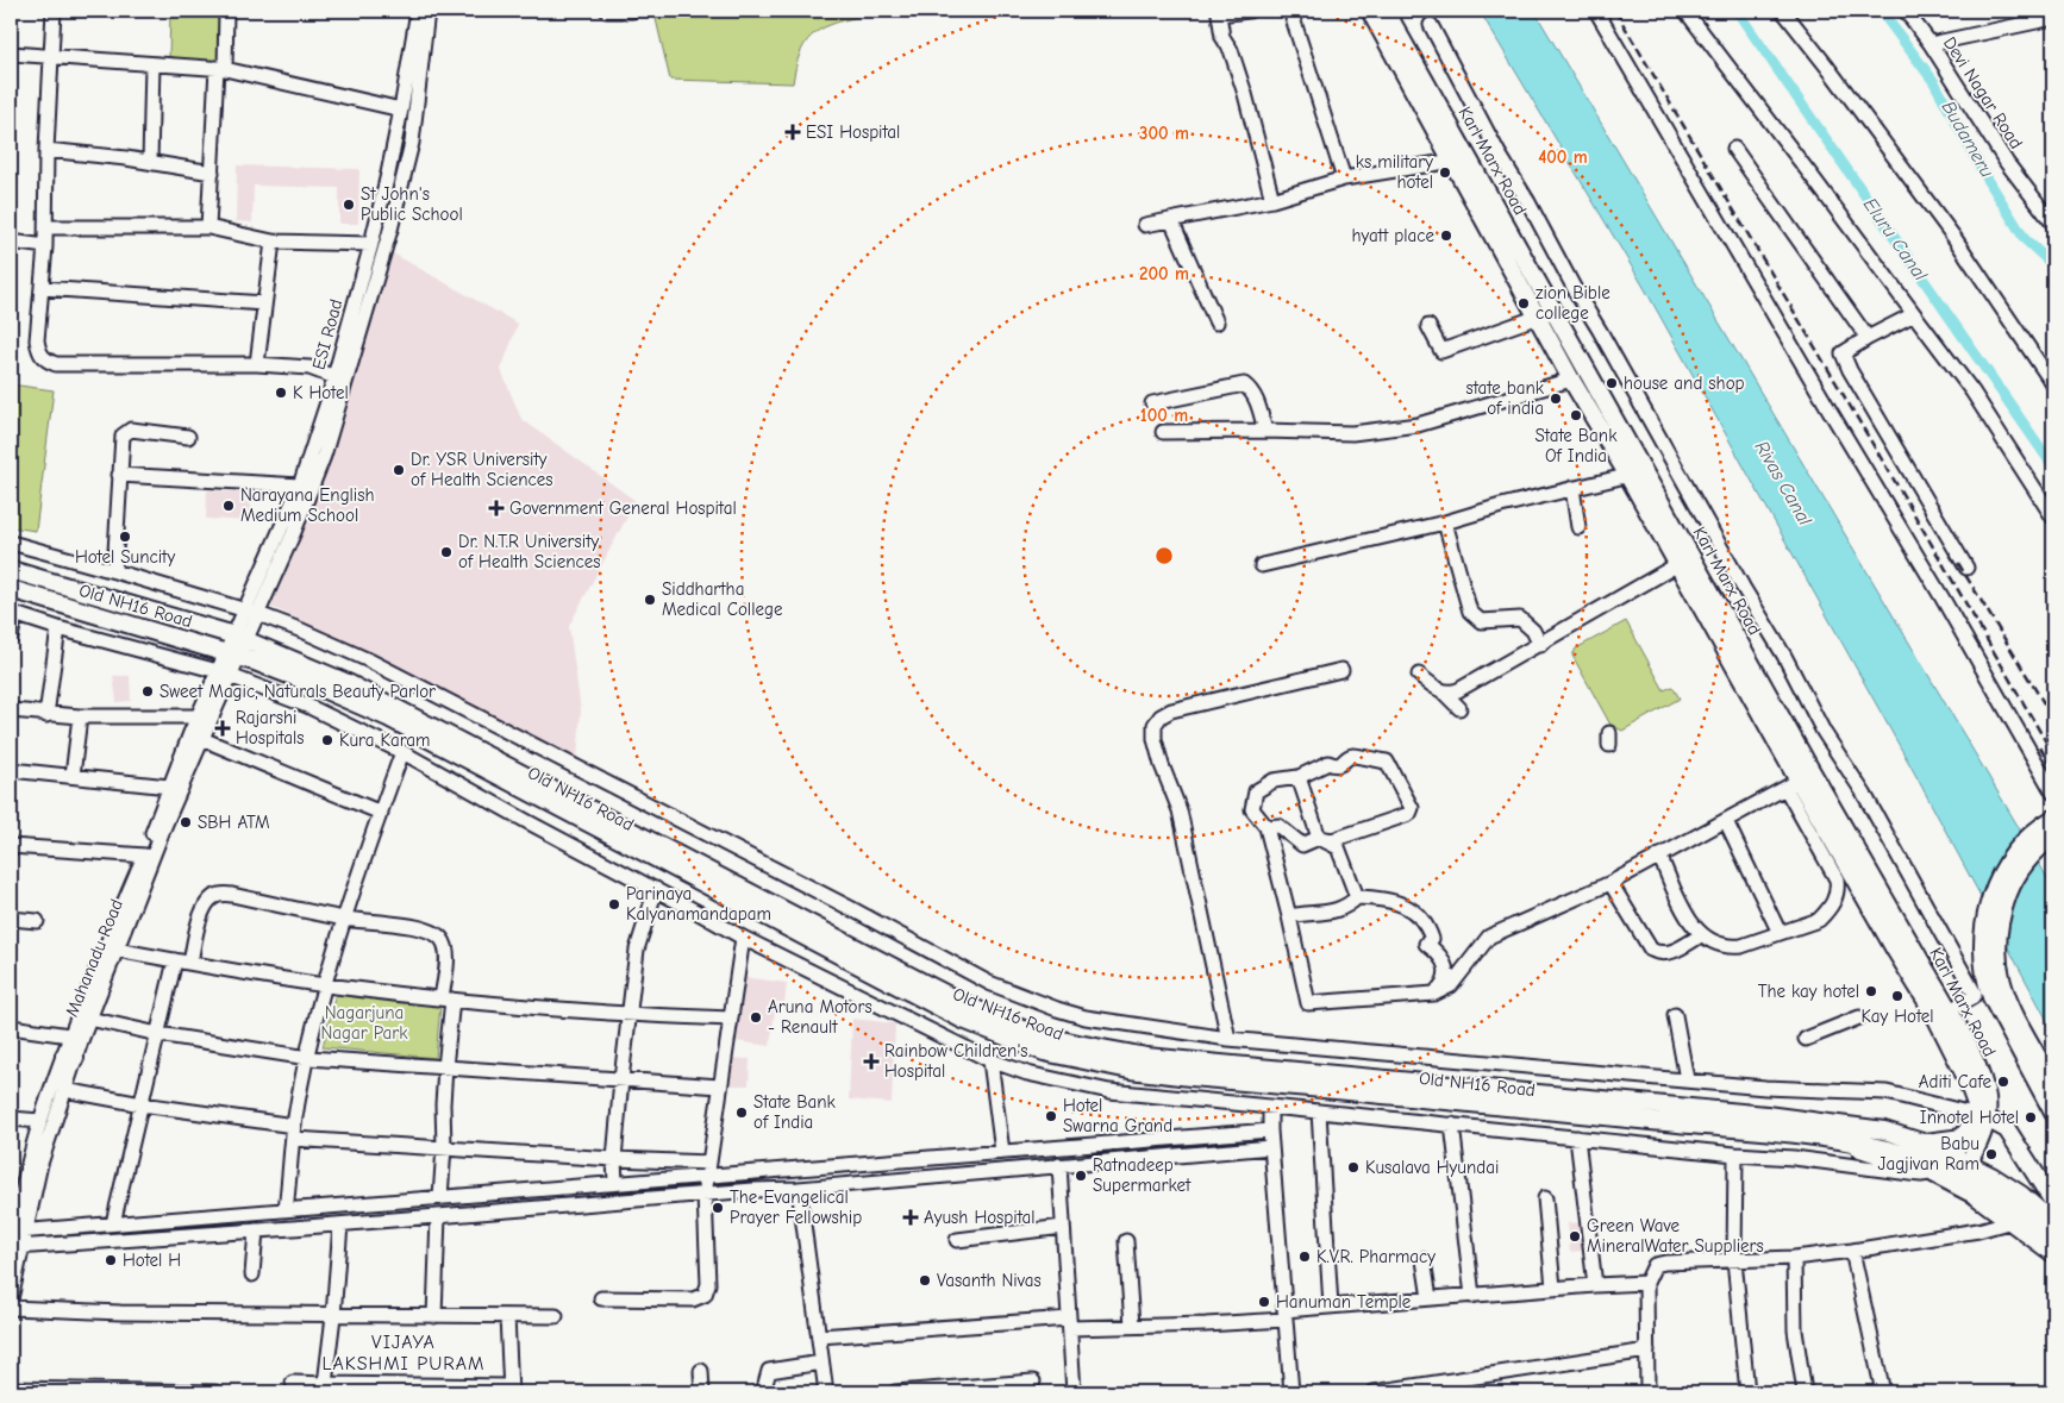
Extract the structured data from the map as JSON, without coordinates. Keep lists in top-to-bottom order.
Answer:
{
  "streets": {
    "main road": ["Karl Marx Road", "Old NH16 Road"],
    "street": ["Devi Nagar Road", "ESI Road", "Mahanadu Road"]
  },
  "crossings": [
    ["Karl Marx Road", "Old NH16 Road"],
    ["ESI Road", "Old NH16 Road"],
    ["ESI Road", "Mahanadu Road"],
    ["Old NH16 Road", "Mahanadu Road"]
  ],
  "districts": ["VIJAYA LAKSHMI PURAM"],
  "water": ["Budameru", "Eluru Canal", "Rivas Canal"],
  "parks": ["Nagarjuna Nagar Park"],
  "places": {
    "health": [
      "ESI Hospital",
      "Government General Hospital",
      "Rajarshi Hospitals",
      "Rainbow Children's Hospital",
      "Ayush Hospital"
    ],
    "other": [
      "ks military hotel",
      "St John's Public School",
      "hyatt place",
      "zion Bible college",
      "house and shop",
      "K Hotel",
      "state bank of india",
      "State Bank Of India",
      "Dr. YSR University of Health Sciences",
      "Narayana English Medium School",
      "Hotel Suncity",
      "Dr. N.T.R University of Health Sciences",
      "Siddhartha Medical College",
      "Sweet Magic, Naturals Beauty Parlor",
      "Kura Karam",
      "SBH ATM",
      "Parinaya Kalyanamandapam",
      "The kay hotel",
      "Kay Hotel",
      "Aruna Motors - Renault",
      "Aditi Cafe",
      "State Bank of India",
      "Hotel Swarna Grand",
      "Innotel Hotel",
      "Babu Jagjivan Ram",
      "Kusalava Hyundai",
      "Ratnadeep Supermarket",
      "The Evangelical Prayer Fellowship",
      "Green Wave MineralWater Suppliers",
      "K.V.R. Pharmacy",
      "Hotel H",
      "Vasanth Nivas",
      "Hanuman Temple"
    ]
  },
  "rings": [
    "300 m",
    "400 m",
    "200 m",
    "100 m"
  ]
}
